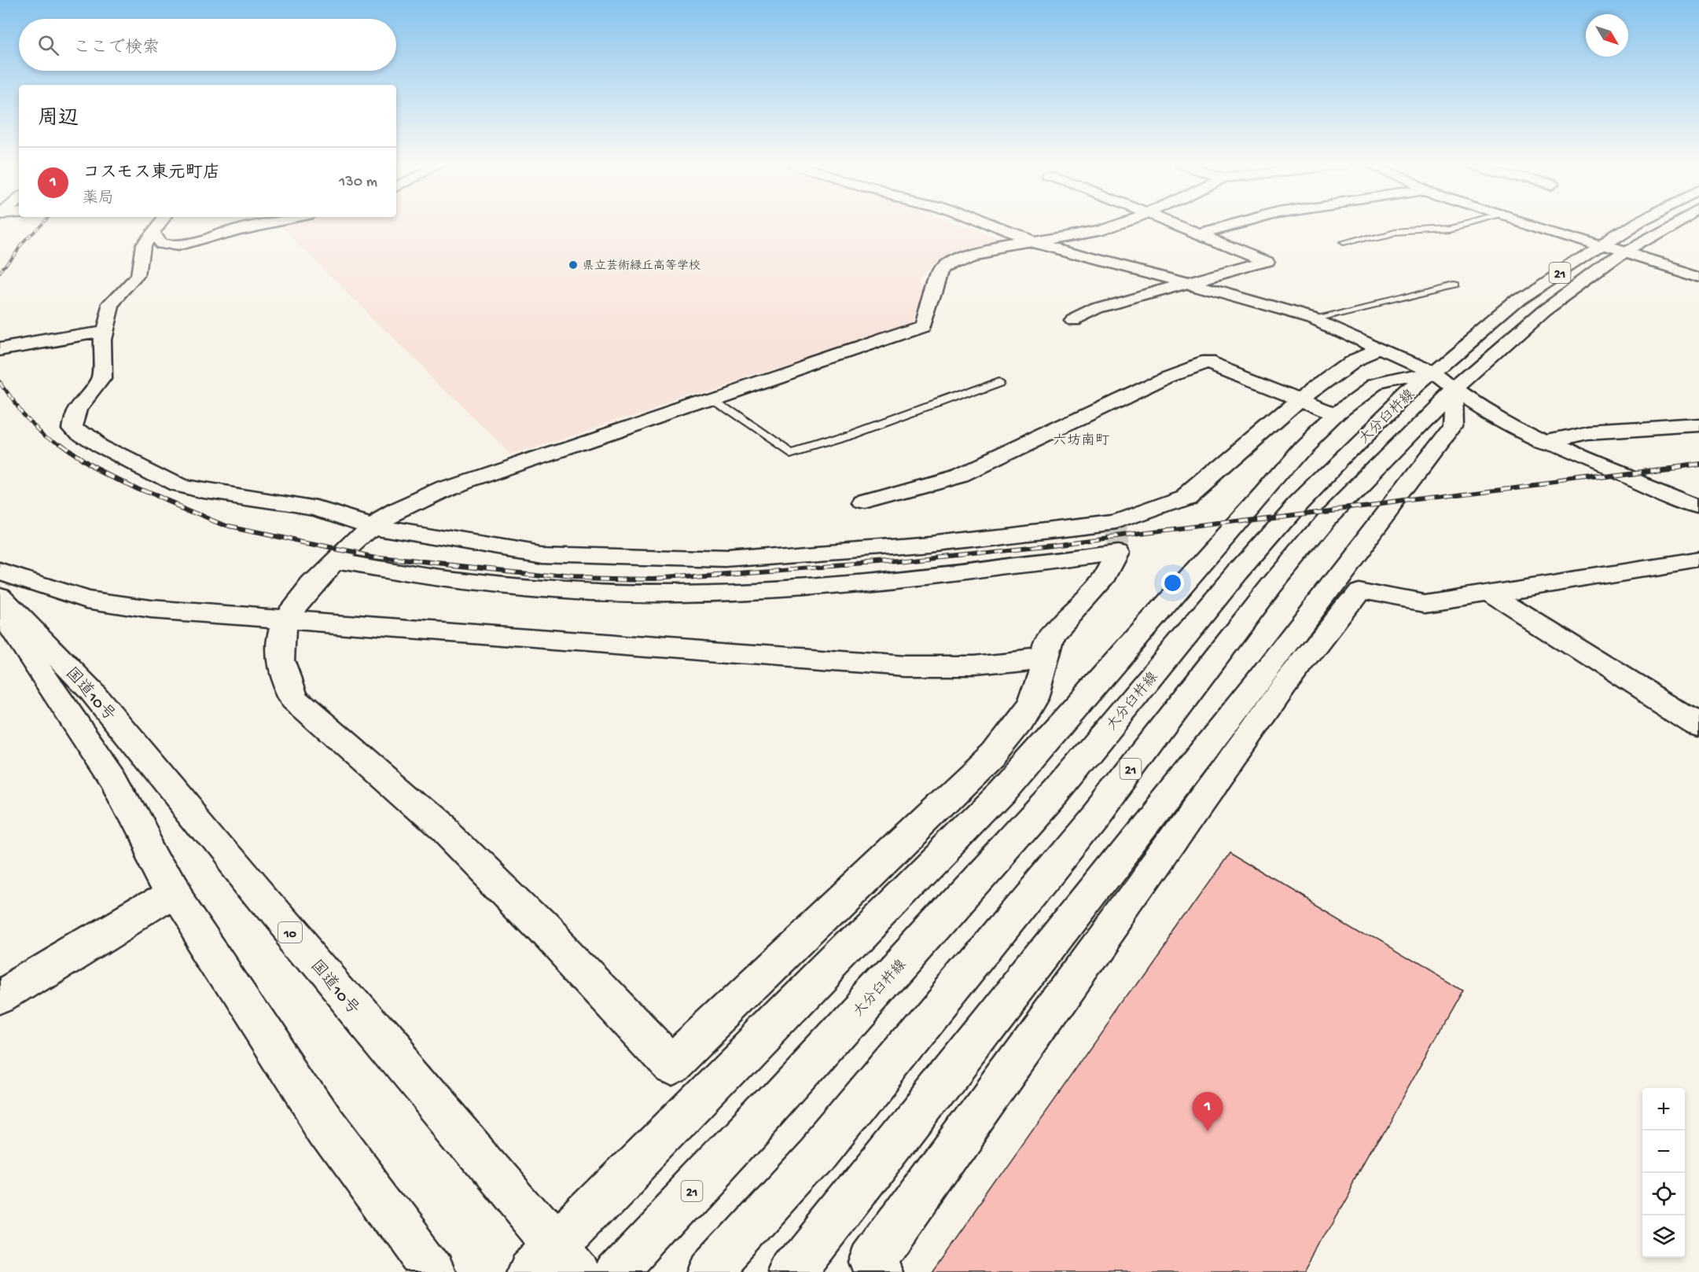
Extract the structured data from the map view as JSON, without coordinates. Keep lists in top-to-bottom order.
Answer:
{
  "streets": {
    "main road": [
      "21",
      "大分臼杵線",
      "国道10号",
      "10"
    ]
  },
  "districts": ["六坊南町"],
  "places": ["県立芸術緑丘高等学校"],
  "north": "bottom right",
  "page": {
    "search": "ここで検索",
    "heading": "周辺",
    "list": [
      {
        "mark": "1",
        "name": "コスモス東元町店",
        "note": "薬局",
        "value": "130 m"
      }
    ],
    "map_buttons": ["+", "−"],
    "pins": "1"
  }
}
